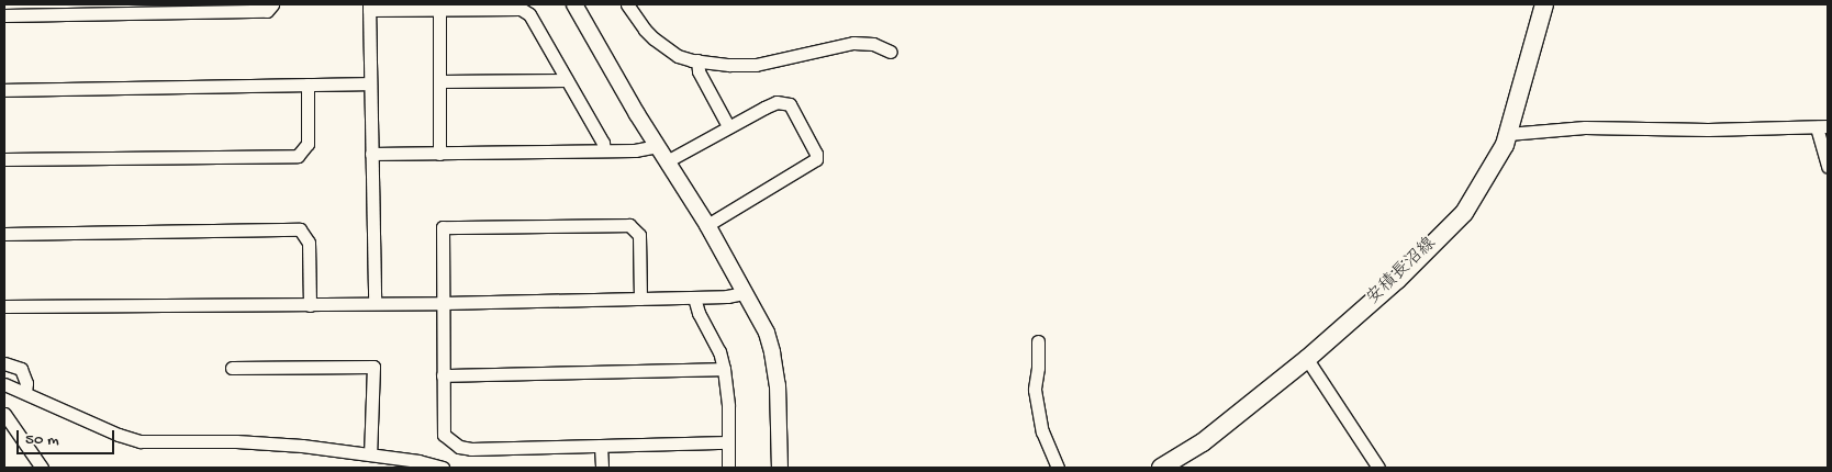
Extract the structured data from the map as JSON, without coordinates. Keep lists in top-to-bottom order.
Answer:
{
  "streets": {
    "main road": ["安積長沼線"]
  },
  "scale_bar": "50 m"
}
